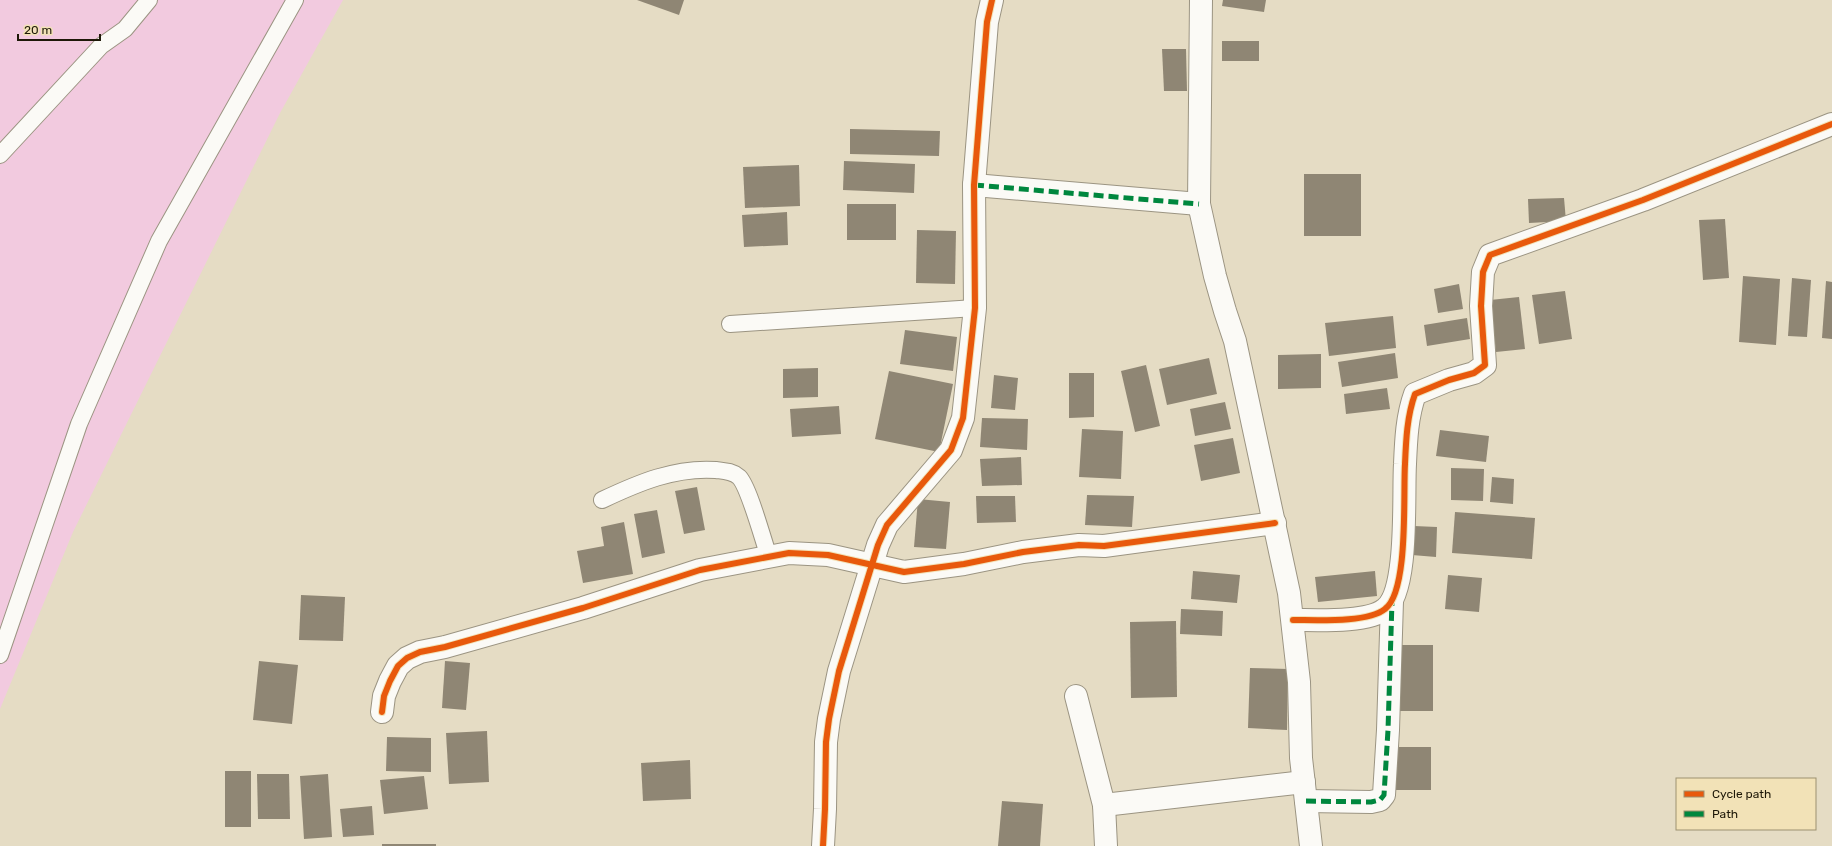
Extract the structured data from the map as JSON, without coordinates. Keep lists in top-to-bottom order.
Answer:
{
  "legend": ["Cycle path", "Path"],
  "scale_bar": "20 m"
}
